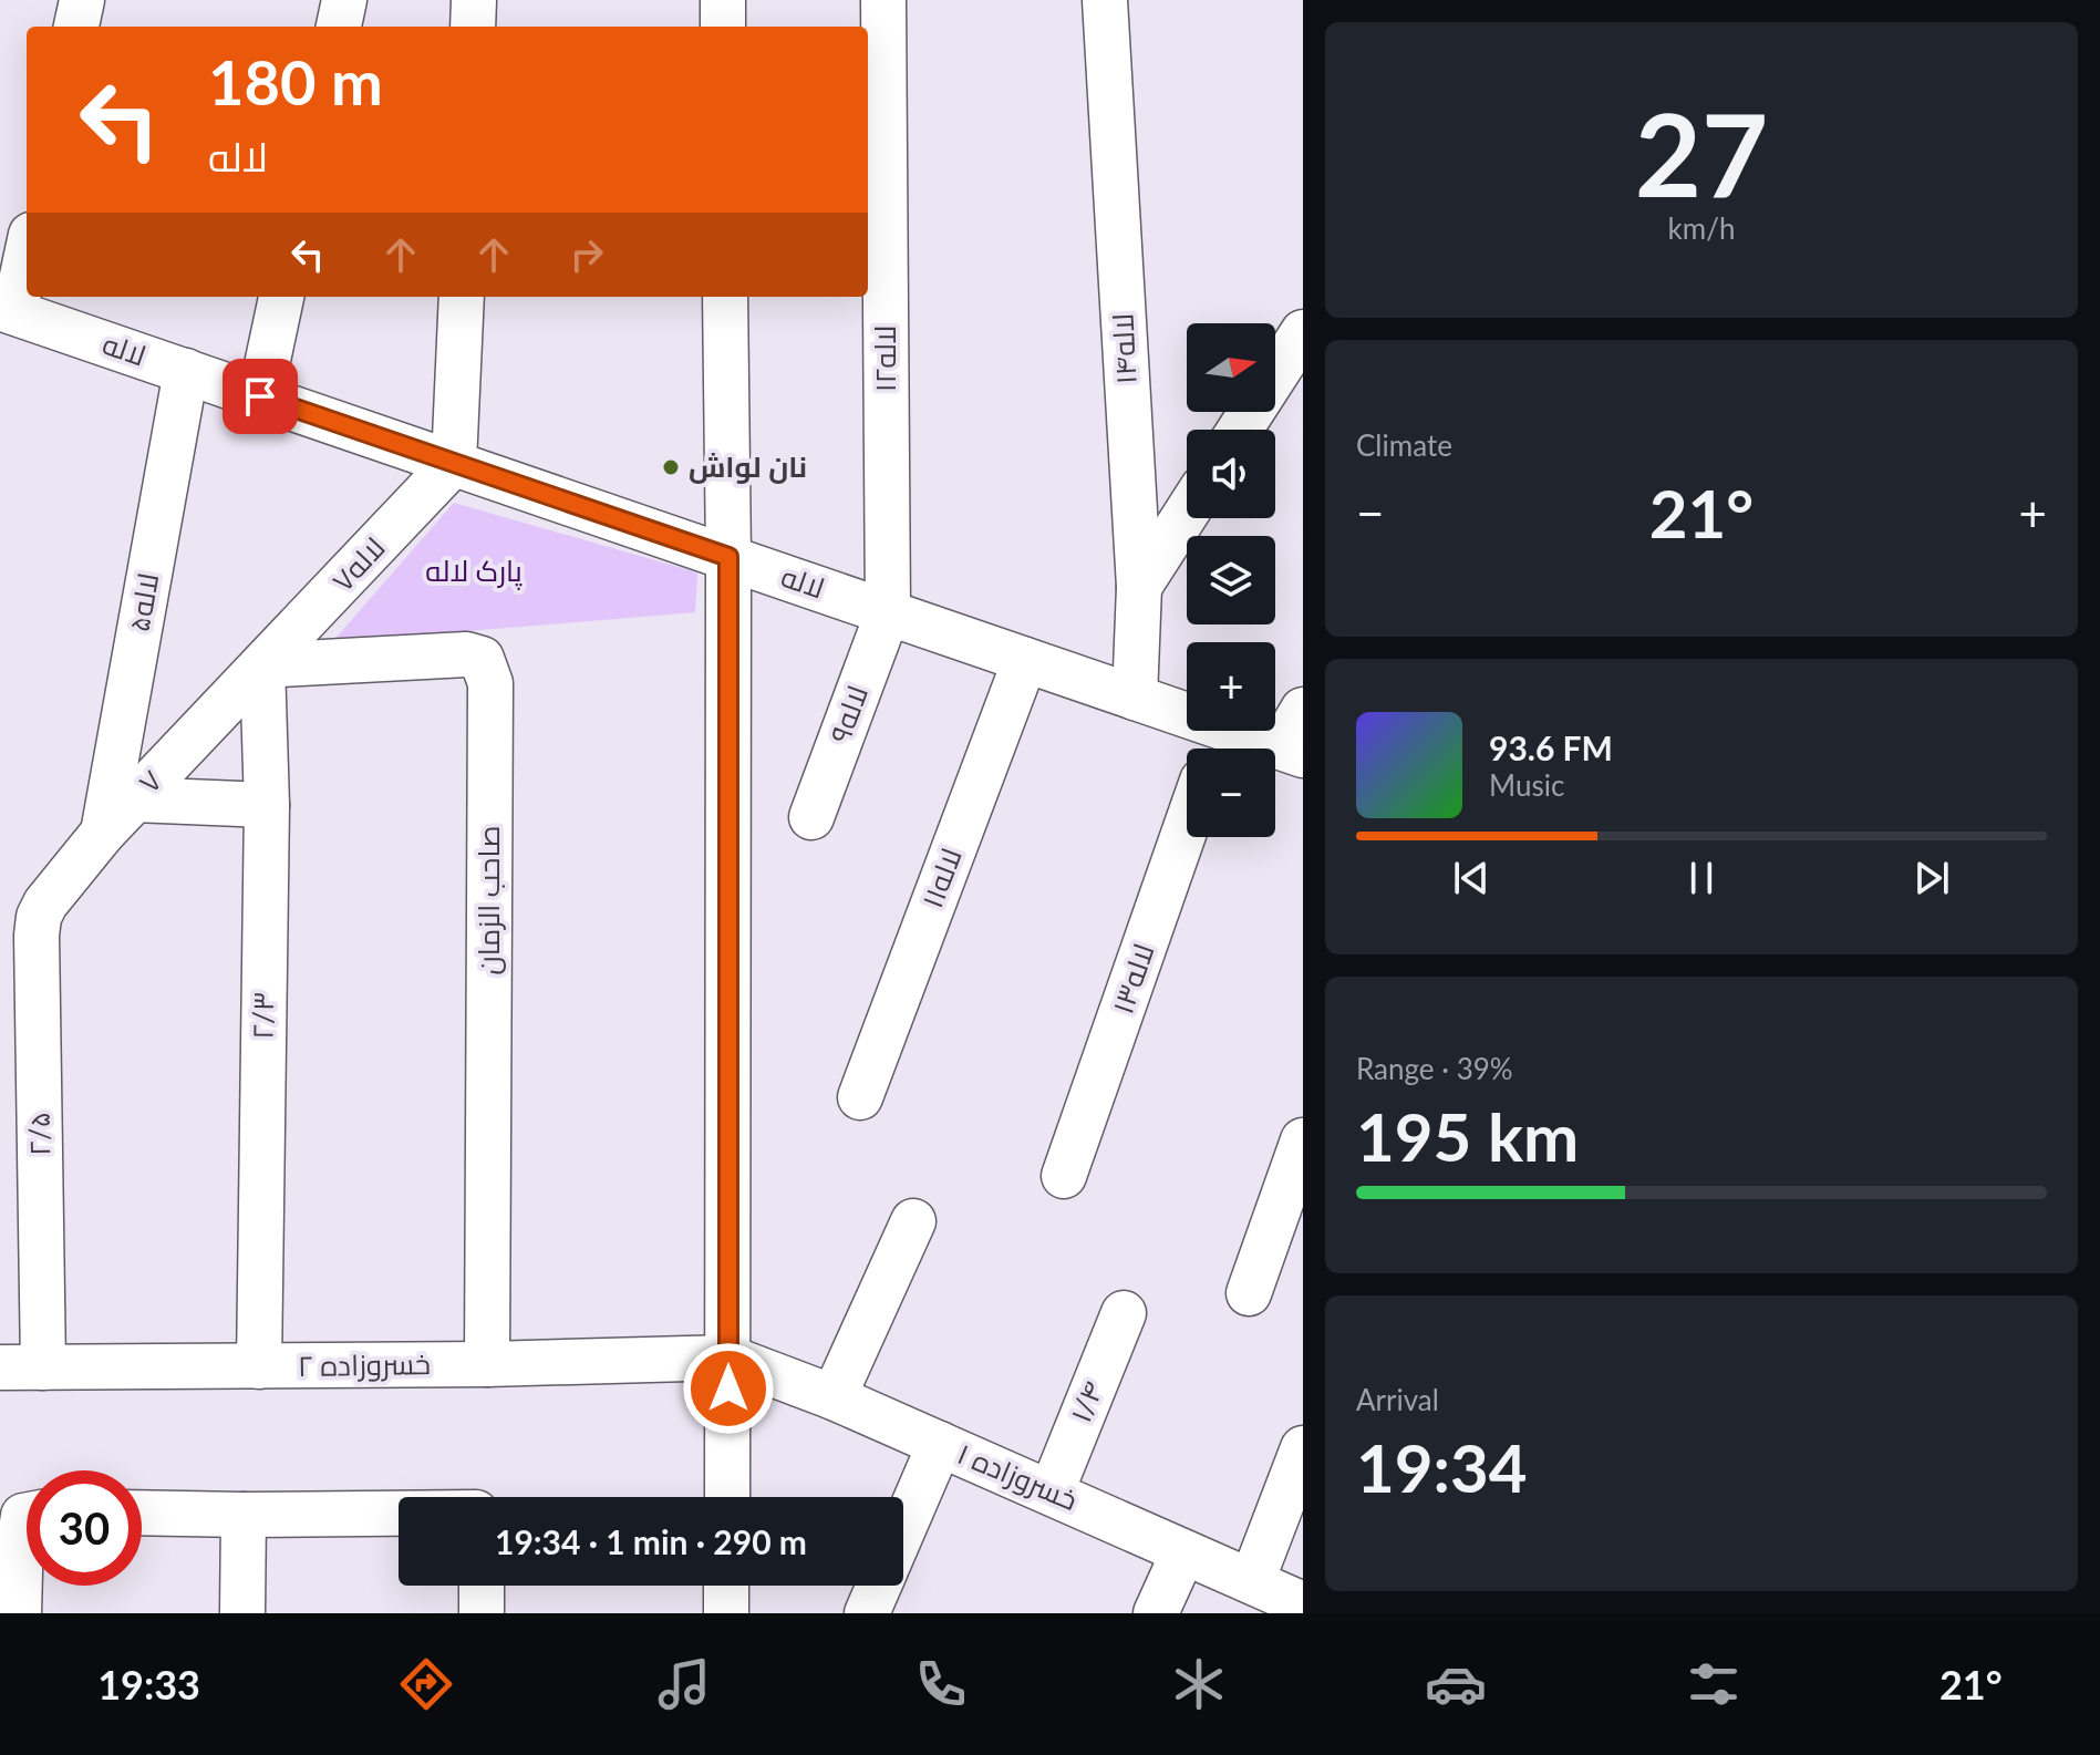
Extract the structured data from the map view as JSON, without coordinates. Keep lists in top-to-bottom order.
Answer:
{
  "streets": {
    "street": [
      "لاله۱۴",
      "لاله",
      "لاله۱۲",
      "لاله۷",
      "لاله۵",
      "لاله۹",
      "۷",
      "لاله۱۱",
      "صاحب الزمان",
      "لاله۱۳",
      "۲/۳",
      "۲/۵",
      "خسروزاده ۲",
      "۱/۴",
      "خسروزاده ۱"
    ]
  },
  "crossings": [
    ["لاله۱۴", "لاله"],
    ["لاله", "لاله۱۲"],
    ["لاله", "لاله۷"],
    ["لاله", "لاله۵"],
    ["لاله", "لاله۹"],
    ["لاله", "لاله۱۱"],
    ["لاله۱۲", "لاله۹"],
    ["لاله۷", "۷"],
    ["لاله۷", "صاحب الزمان"],
    ["لاله۷", "۲/۳"],
    ["لاله۵", "۷"],
    ["۷", "صاحب الزمان"],
    ["۷", "۲/۳"],
    ["۷", "۲/۵"],
    ["صاحب الزمان", "۲/۳"],
    ["صاحب الزمان", "خسروزاده ۲"],
    ["۲/۳", "خسروزاده ۲"],
    ["۲/۵", "خسروزاده ۲"],
    ["خسروزاده ۲", "خسروزاده ۱"],
    ["۱/۴", "خسروزاده ۱"]
  ],
  "parks": ["پارک لاله"],
  "places": ["نان لواش"],
  "north": "right",
  "page": {
    "tile": [
      ["27", "km/h"],
      "Climate",
      ["Range · 39%", "195 km"],
      ["Arrival", "19:34"]
    ],
    "turn": ["180 m", "لاله"],
    "map_buttons": ["+", "−"],
    "heat": ["−", "21°", "+"],
    "song": ["93.6 FM", "Music"],
    "limit": "30",
    "trip": "19:34 · 1 min · 290 m",
    "tabs": ["19:33", "21°"]
  }
}
